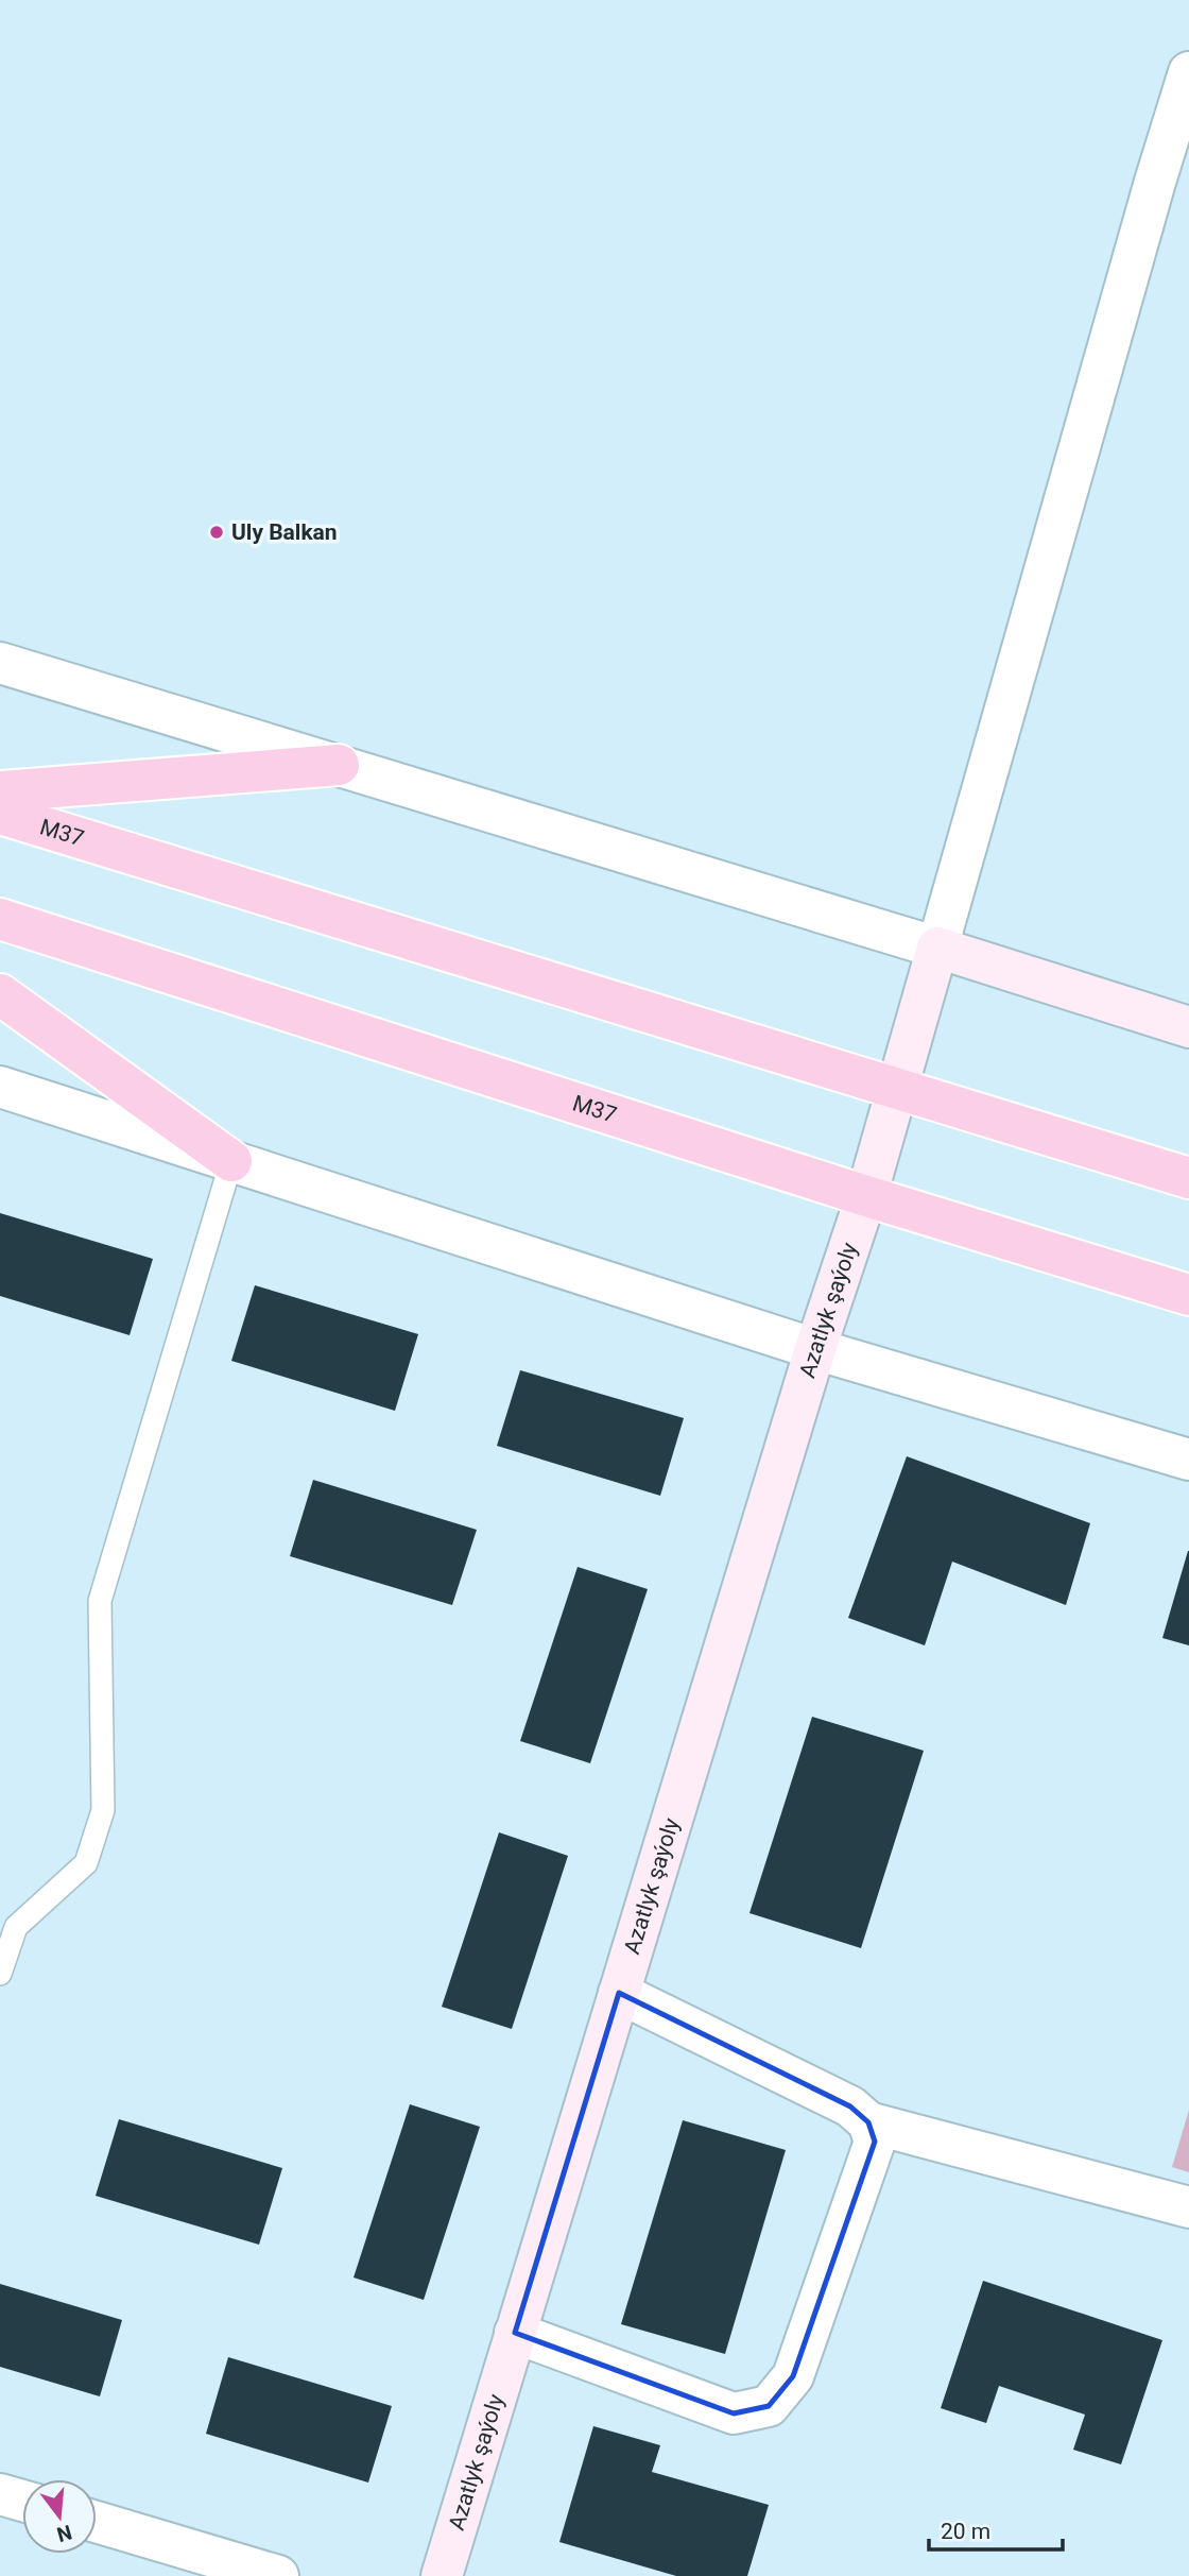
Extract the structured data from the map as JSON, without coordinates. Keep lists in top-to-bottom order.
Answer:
{
  "streets": {
    "highway": ["M37"],
    "main road": ["Azatlyk şaýoly"]
  },
  "crossings": [
    ["M37", "Azatlyk şaýoly"]
  ],
  "places": ["Uly Balkan"],
  "scale_bar": "20 m",
  "north": "bottom"
}
